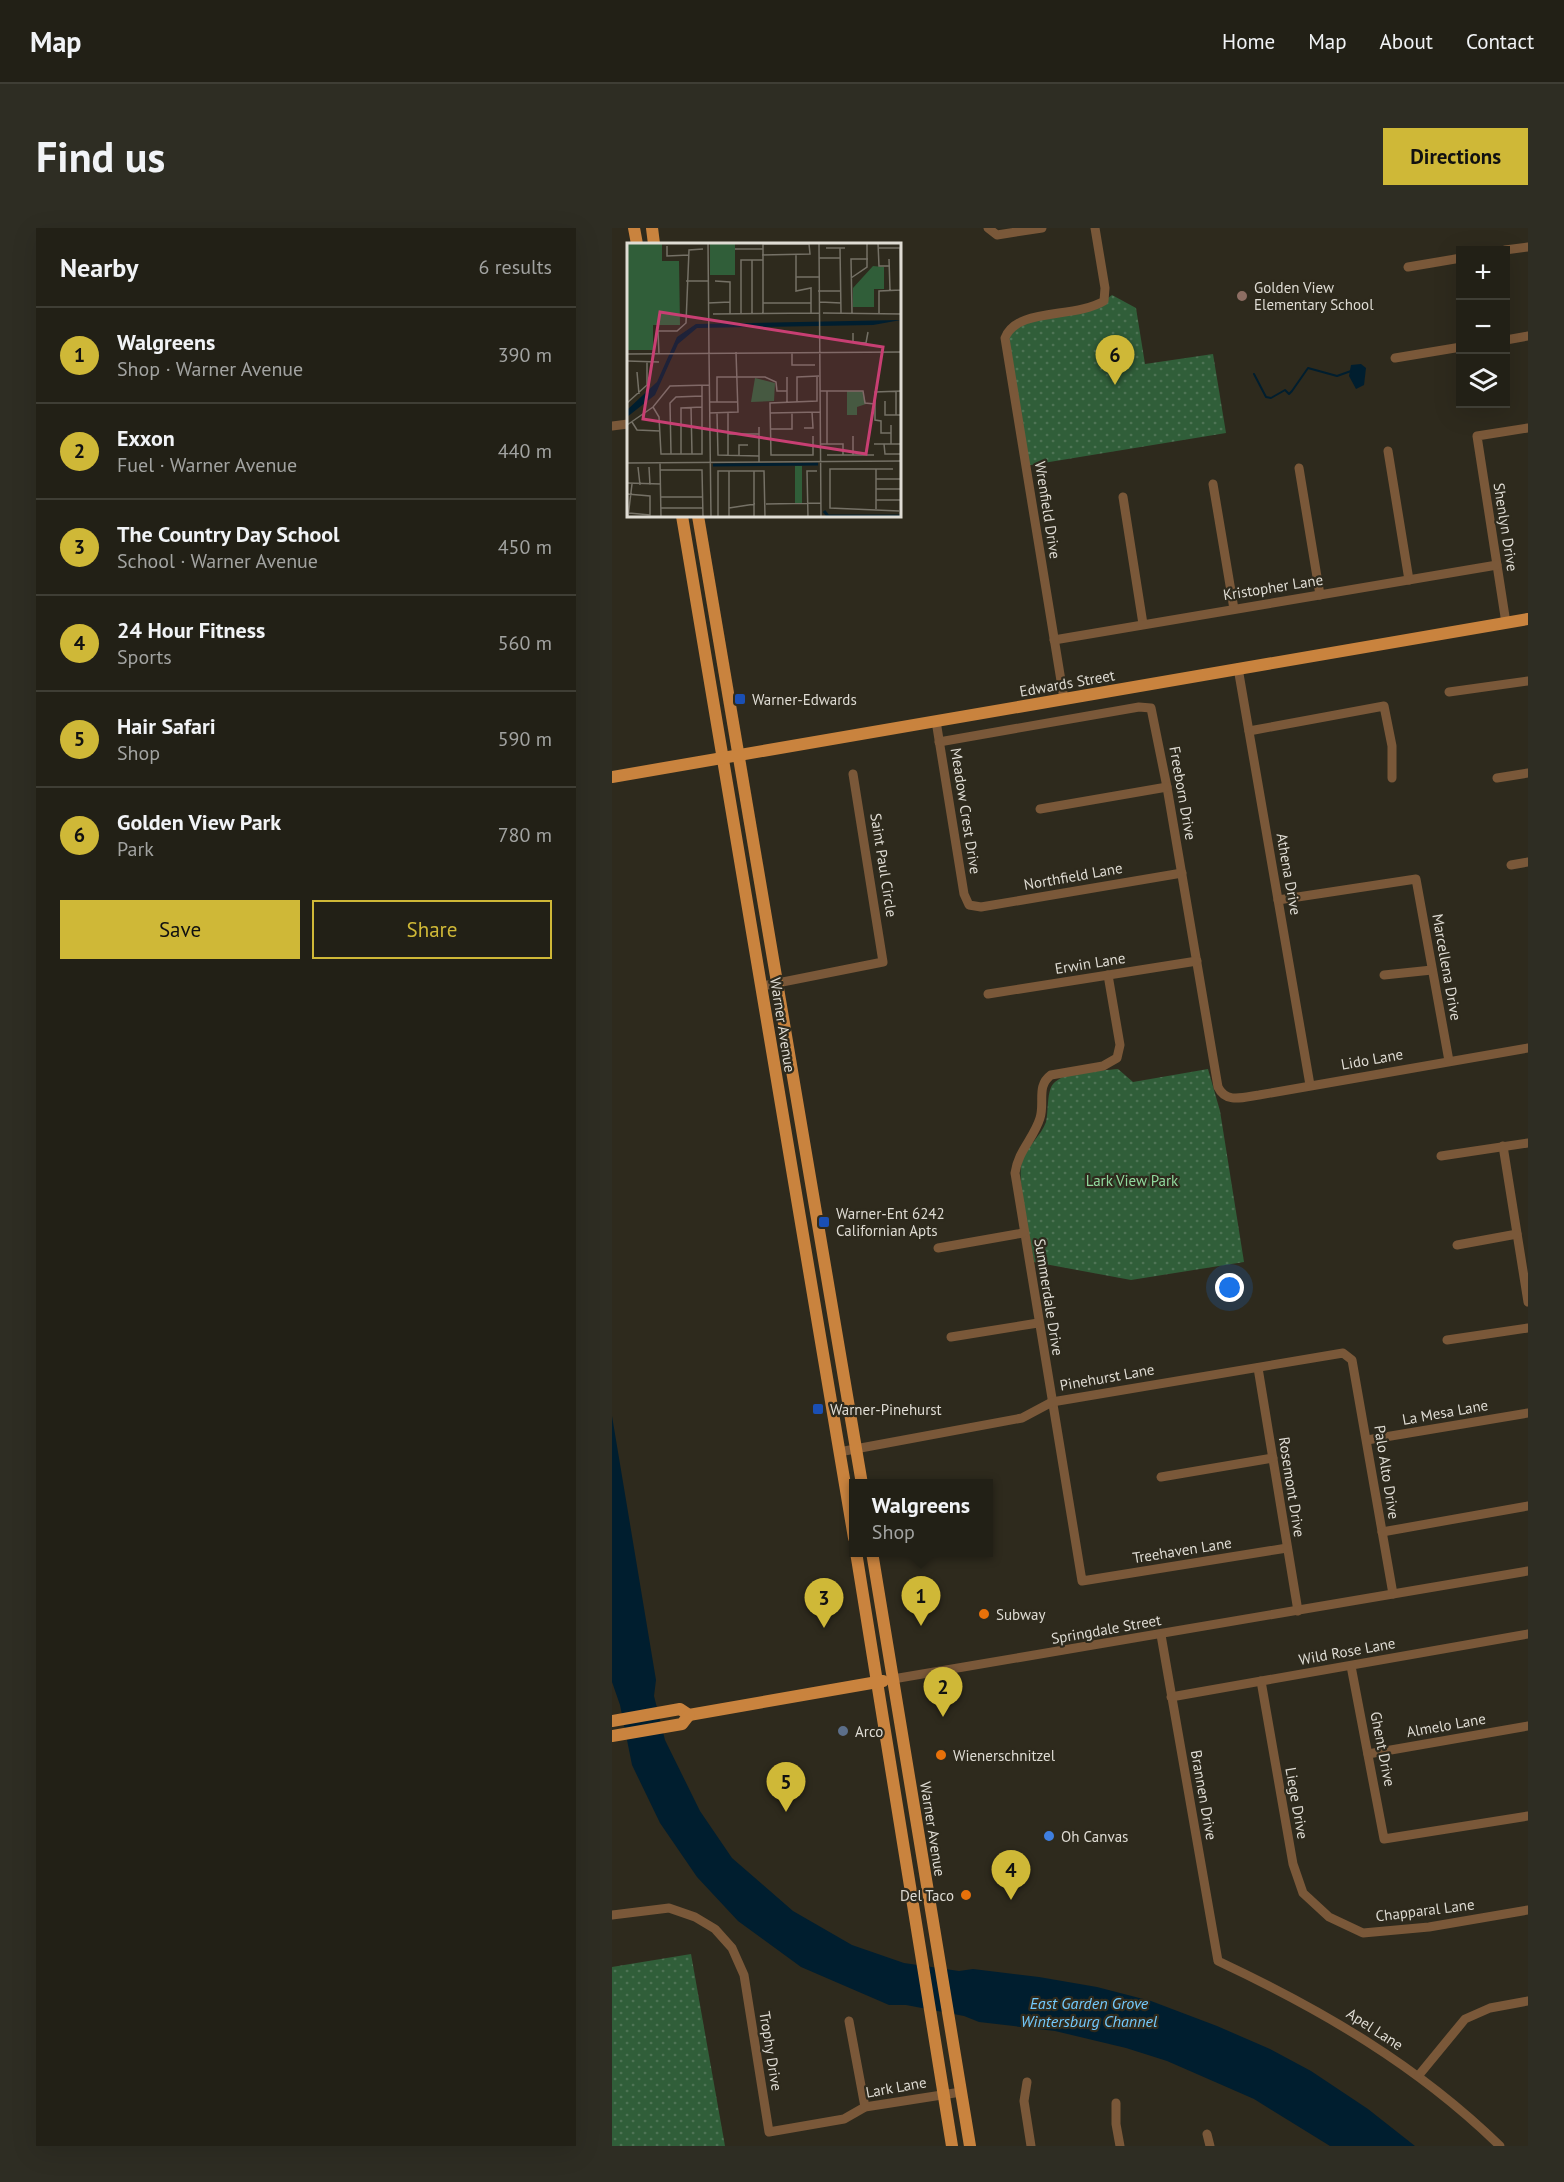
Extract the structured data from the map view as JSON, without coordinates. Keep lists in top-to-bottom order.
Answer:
{
  "streets": {
    "main road": ["Edwards Street", "Warner Avenue", "Springdale Street"],
    "street": [
      "Wrenfield Drive",
      "Shenlyn Drive",
      "Kristopher Lane",
      "Freeborn Drive",
      "Meadow Crest Drive",
      "Saint Paul Circle",
      "Athena Drive",
      "Northfield Lane",
      "Erwin Lane",
      "Marcellena Drive",
      "Lido Lane",
      "Summerdale Drive",
      "Pinehurst Lane",
      "La Mesa Lane",
      "Palo Alto Drive",
      "Rosemont Drive",
      "Treehaven Lane",
      "Wild Rose Lane",
      "Almelo Lane",
      "Ghent Drive",
      "Brannen Drive",
      "Liege Drive",
      "Chapparal Lane",
      "Apel Lane",
      "Trophy Drive",
      "Lark Lane"
    ]
  },
  "crossings": [
    ["Wrenfield Drive", "Kristopher Lane"],
    ["Wrenfield Drive", "Edwards Street"],
    ["Shenlyn Drive", "Kristopher Lane"],
    ["Shenlyn Drive", "Edwards Street"],
    ["Edwards Street", "Meadow Crest Drive"],
    ["Edwards Street", "Athena Drive"],
    ["Edwards Street", "Warner Avenue"],
    ["Freeborn Drive", "Meadow Crest Drive"],
    ["Freeborn Drive", "Northfield Lane"],
    ["Freeborn Drive", "Erwin Lane"],
    ["Freeborn Drive", "Lido Lane"],
    ["Meadow Crest Drive", "Northfield Lane"],
    ["Saint Paul Circle", "Warner Avenue"],
    ["Athena Drive", "Marcellena Drive"],
    ["Athena Drive", "Lido Lane"],
    ["Erwin Lane", "Summerdale Drive"],
    ["Marcellena Drive", "Lido Lane"],
    ["Warner Avenue", "Pinehurst Lane"],
    ["Warner Avenue", "Springdale Street"],
    ["Warner Avenue", "Lark Lane"],
    ["Summerdale Drive", "Pinehurst Lane"],
    ["Summerdale Drive", "Treehaven Lane"],
    ["Pinehurst Lane", "Palo Alto Drive"],
    ["Pinehurst Lane", "Rosemont Drive"],
    ["La Mesa Lane", "Palo Alto Drive"],
    ["Palo Alto Drive", "Springdale Street"],
    ["Rosemont Drive", "Treehaven Lane"],
    ["Rosemont Drive", "Springdale Street"],
    ["Springdale Street", "Brannen Drive"],
    ["Wild Rose Lane", "Ghent Drive"],
    ["Wild Rose Lane", "Brannen Drive"],
    ["Wild Rose Lane", "Liege Drive"],
    ["Almelo Lane", "Ghent Drive"],
    ["Brannen Drive", "Apel Lane"],
    ["Liege Drive", "Chapparal Lane"],
    ["Trophy Drive", "Lark Lane"]
  ],
  "water": ["East Garden Grove Wintersburg Channel"],
  "parks": ["Lark View Park"],
  "places": {
    "other": [
      "Golden View Elementary School",
      "Subway",
      "Arco",
      "Wienerschnitzel",
      "Oh Canvas",
      "Del Taco"
    ],
    "transit": ["Warner-Edwards", "Warner-Ent 6242 Californian Apts", "Warner-Pinehurst"]
  },
  "page": {
    "header": "Map",
    "nav": [
      "Home",
      "Map",
      "About",
      "Contact"
    ],
    "buttons": [
      "Directions",
      ["Save", "Share"]
    ],
    "title": "Find us",
    "heading": ["Nearby", "6 results"],
    "map_buttons": ["+", "−"],
    "list": [
      {
        "mark": "1",
        "name": "Walgreens",
        "note": "Shop · Warner Avenue",
        "value": "390 m"
      },
      {
        "mark": "2",
        "name": "Exxon",
        "note": "Fuel · Warner Avenue",
        "value": "440 m"
      },
      {
        "mark": "3",
        "name": "The Country Day School",
        "note": "School · Warner Avenue",
        "value": "450 m"
      },
      {
        "mark": "4",
        "name": "24 Hour Fitness",
        "note": "Sports",
        "value": "560 m"
      },
      {
        "mark": "5",
        "name": "Hair Safari",
        "note": "Shop",
        "value": "590 m"
      },
      {
        "mark": "6",
        "name": "Golden View Park",
        "note": "Park",
        "value": "780 m"
      }
    ],
    "pins": [
      "6",
      "1",
      "3",
      "2",
      "5",
      "4"
    ],
    "popup": ["Walgreens", "Shop"]
  }
}
